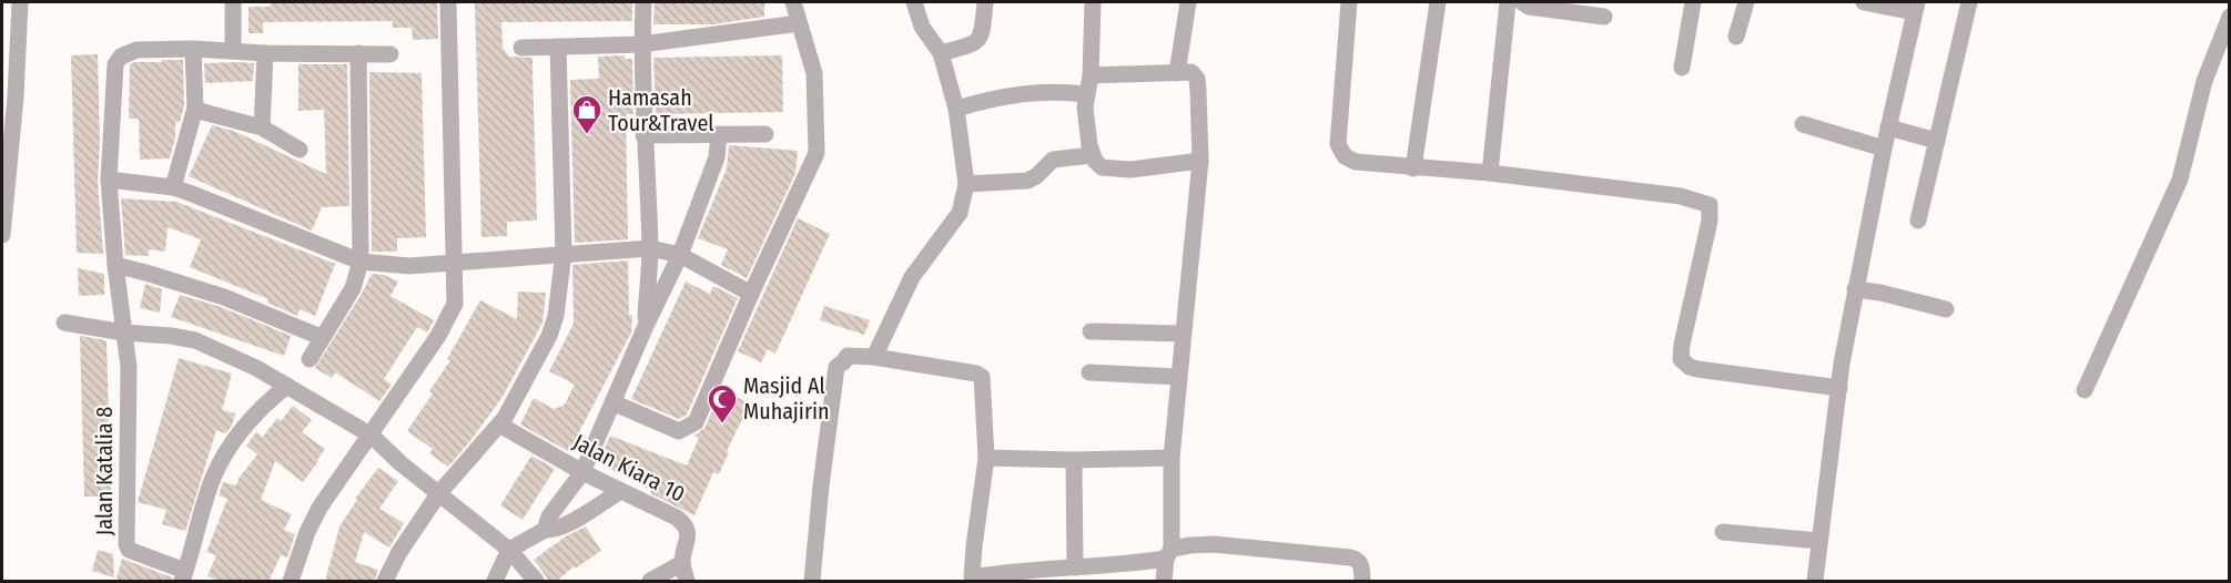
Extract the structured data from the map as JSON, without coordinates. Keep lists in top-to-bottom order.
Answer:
{
  "streets": {
    "street": ["Jalan Kiara 10", "Jalan Katalia 8"]
  },
  "places": {
    "shop": ["Hamasah Tour&Travel"],
    "mosque": ["Masjid Al Muhajirin"]
  }
}
